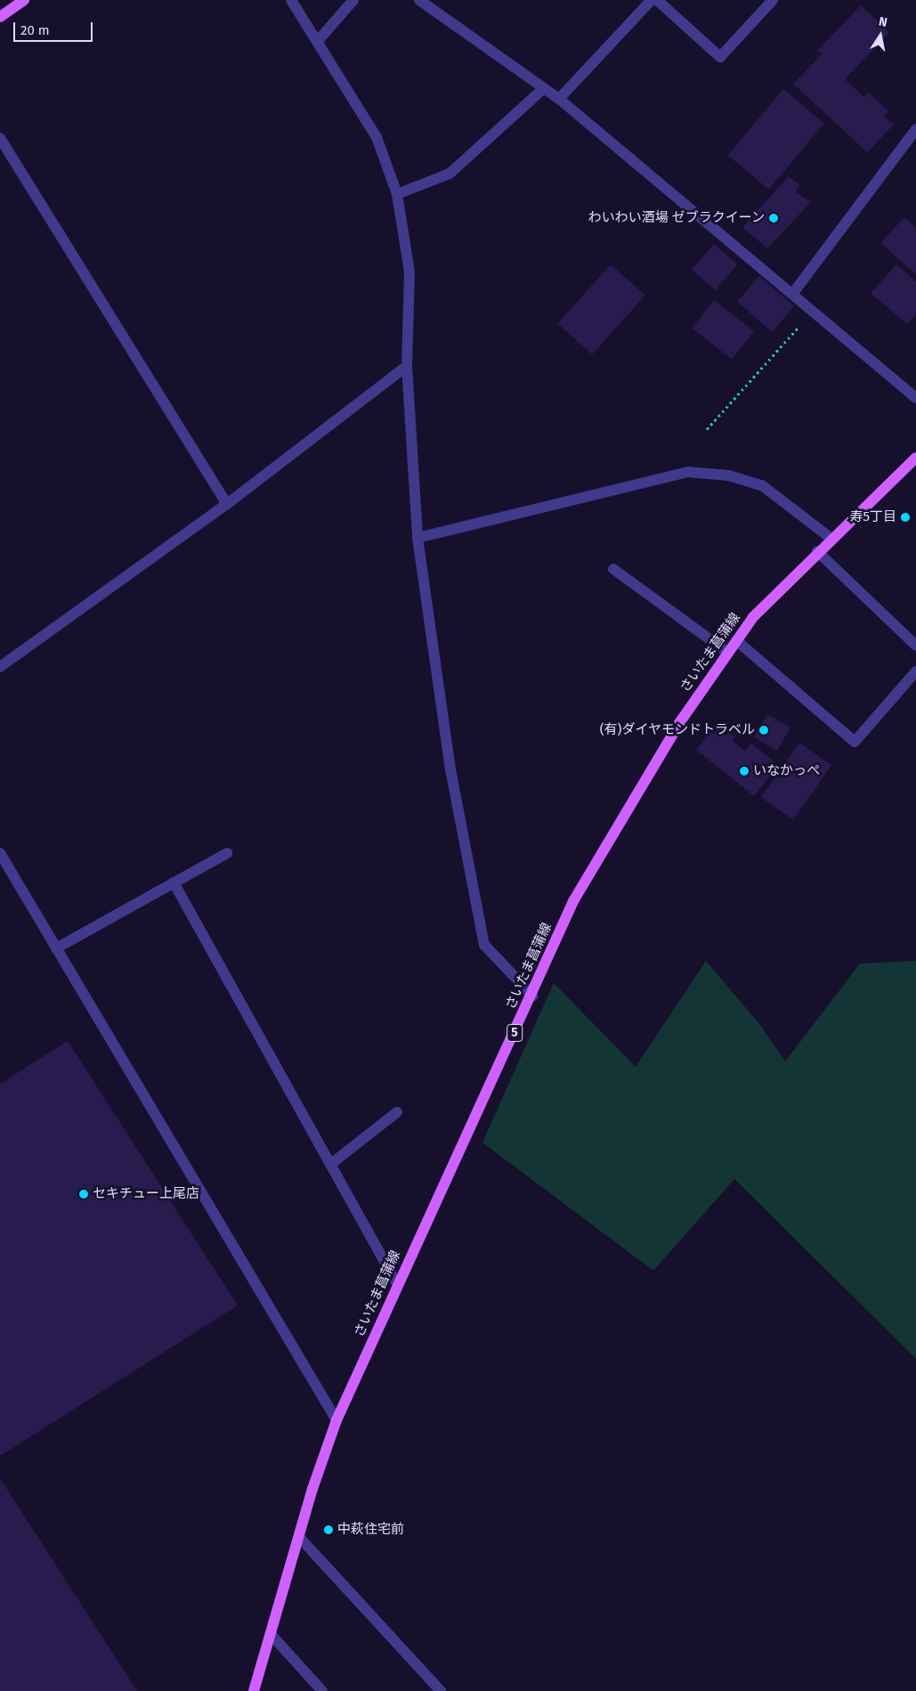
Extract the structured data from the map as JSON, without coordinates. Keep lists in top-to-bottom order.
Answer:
{
  "streets": {
    "main road": ["さいたま菖蒲線", "5"]
  },
  "places": [
    "わいわい酒場 ゼブラクイーン",
    "寿5丁目",
    "(有)ダイヤモンドトラベル",
    "いなかっぺ",
    "セキチュー上尾店",
    "中萩住宅前"
  ],
  "scale_bar": "20 m",
  "north": "top"
}
